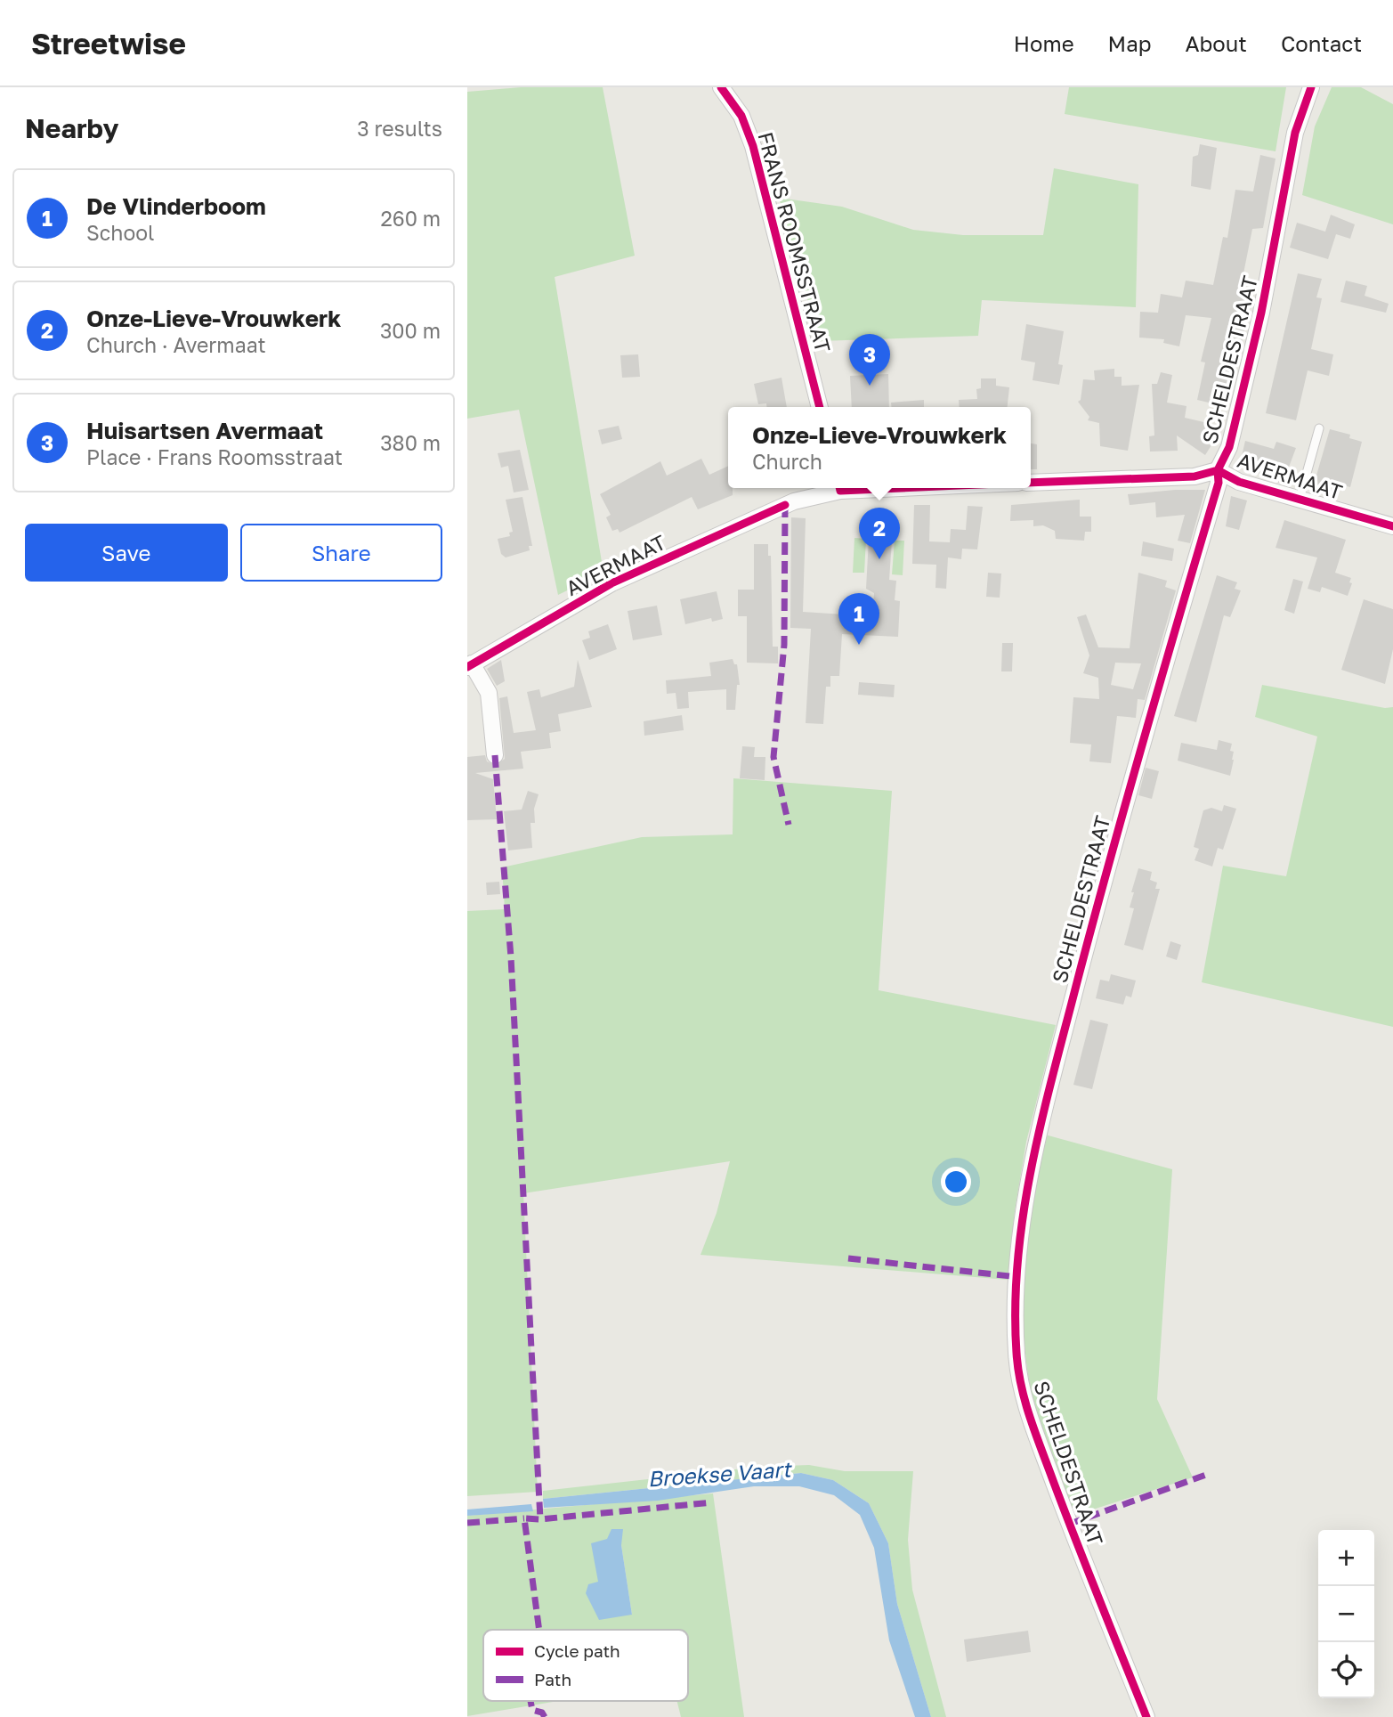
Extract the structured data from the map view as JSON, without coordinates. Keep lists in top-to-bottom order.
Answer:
{
  "streets": {
    "street": ["FRANS ROOMSSTRAAT", "SCHELDESTRAAT", "AVERMAAT"]
  },
  "crossings": [
    ["SCHELDESTRAAT", "AVERMAAT"]
  ],
  "water": ["Broekse Vaart"],
  "legend": ["Cycle path", "Path"],
  "page": {
    "header": "Streetwise",
    "nav": [
      "Home",
      "Map",
      "About",
      "Contact"
    ],
    "heading": ["Nearby", "3 results"],
    "list": [
      {
        "mark": "1",
        "name": "De Vlinderboom",
        "note": "School",
        "value": "260 m"
      },
      {
        "mark": "2",
        "name": "Onze-Lieve-Vrouwkerk",
        "note": "Church · Avermaat",
        "value": "300 m"
      },
      {
        "mark": "3",
        "name": "Huisartsen Avermaat",
        "note": "Place · Frans Roomsstraat",
        "value": "380 m"
      }
    ],
    "pins": ["3", "2", "1"],
    "popup": ["Onze-Lieve-Vrouwkerk", "Church"],
    "buttons": ["Save", "Share"],
    "map_buttons": ["+", "−"]
  }
}
